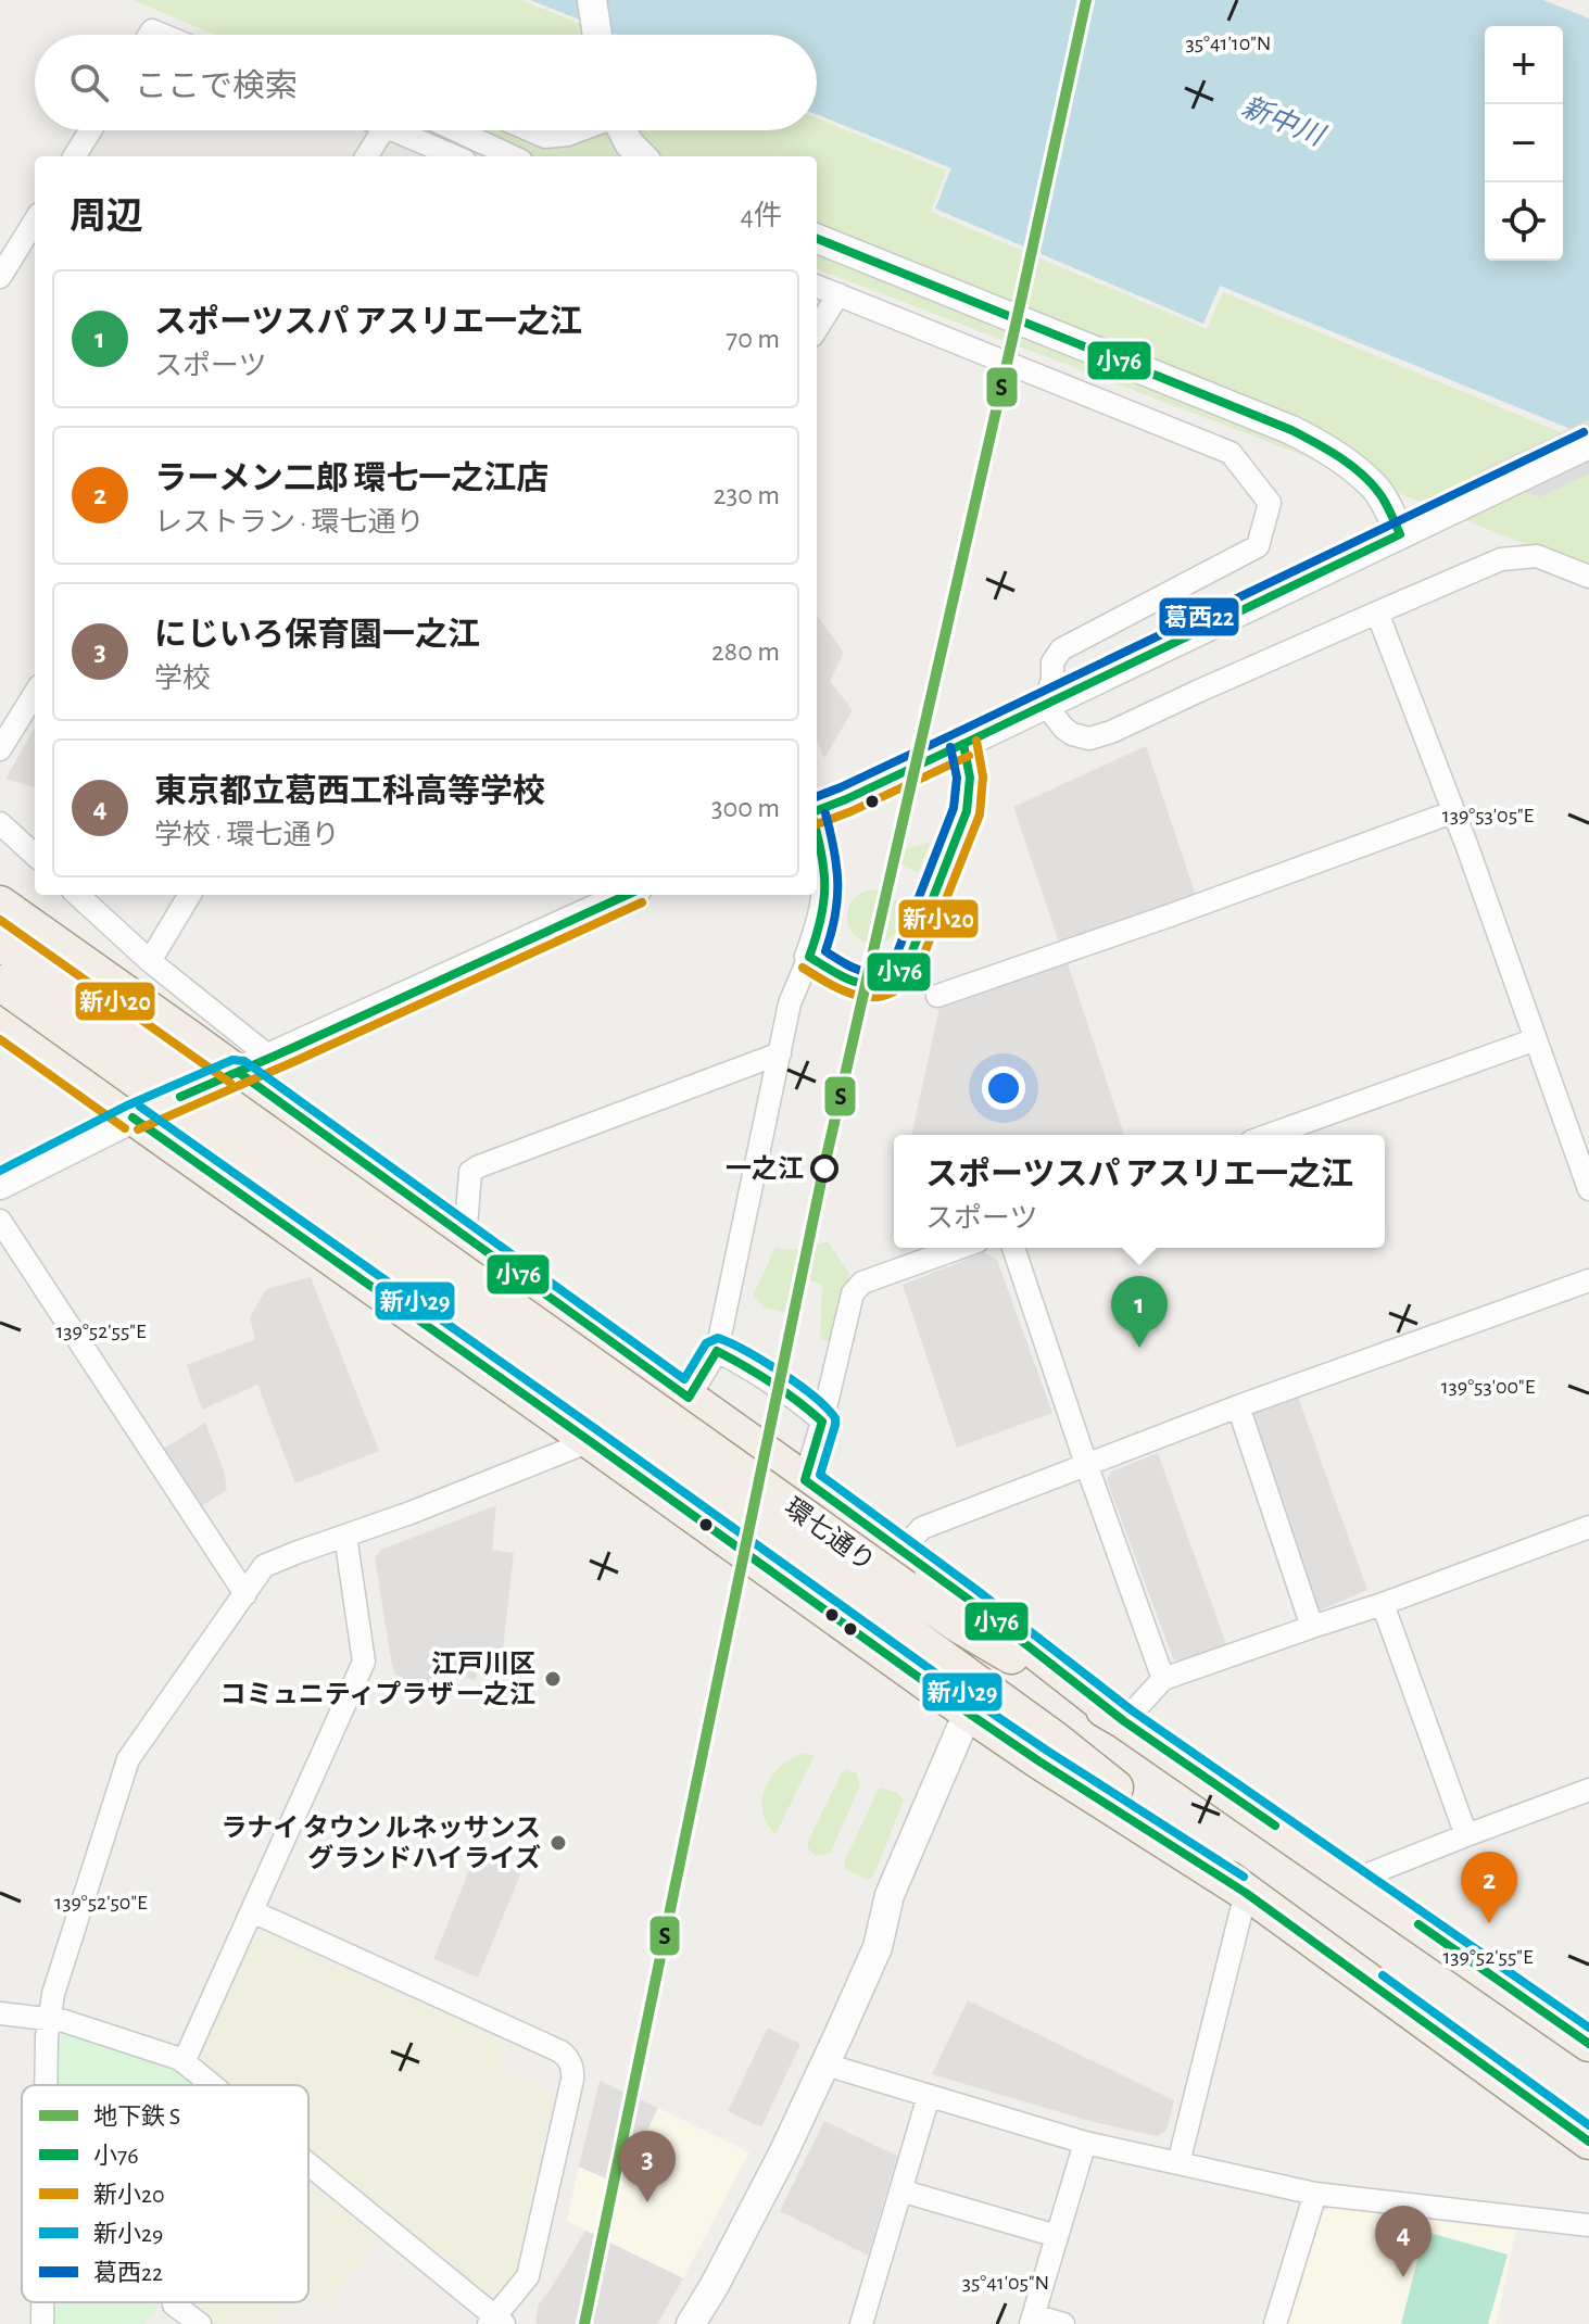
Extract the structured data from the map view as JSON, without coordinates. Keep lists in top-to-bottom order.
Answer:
{
  "streets": {
    "main road": ["環七通り"]
  },
  "water": ["新中川"],
  "places": ["一之江", "江戸川区 コミュニティプラザ 一之江", "ラナイ タウン ルネッサンス グランドハイライズ"],
  "lines": [
    "metro line S",
    "transit line 小76",
    "transit line 葛西22",
    "transit line 新小20",
    "transit line 新小29"
  ],
  "legend": [
    "地下鉄 S",
    "小76",
    "新小20",
    "新小29",
    "葛西22"
  ],
  "page": {
    "map_buttons": ["+", "−"],
    "search": "ここで検索",
    "heading": ["周辺", "4件"],
    "list": [
      {
        "mark": "1",
        "name": "スポーツスパ アスリエ一之江",
        "note": "スポーツ",
        "value": "70 m"
      },
      {
        "mark": "2",
        "name": "ラーメン二郎 環七一之江店",
        "note": "レストラン · 環七通り",
        "value": "230 m"
      },
      {
        "mark": "3",
        "name": "にじいろ保育園一之江",
        "note": "学校",
        "value": "280 m"
      },
      {
        "mark": "4",
        "name": "東京都立葛西工科高等学校",
        "note": "学校 · 環七通り",
        "value": "300 m"
      }
    ],
    "popup": ["スポーツスパ アスリエ一之江", "スポーツ"],
    "pins": [
      "1",
      "2",
      "3",
      "4"
    ]
  },
  "coordinates": [
    "35°41'10\"N",
    "139°53'05\"E",
    "139°52'55\"E",
    "139°53'00\"E",
    "139°52'50\"E",
    "35°41'05\"N"
  ]
}
